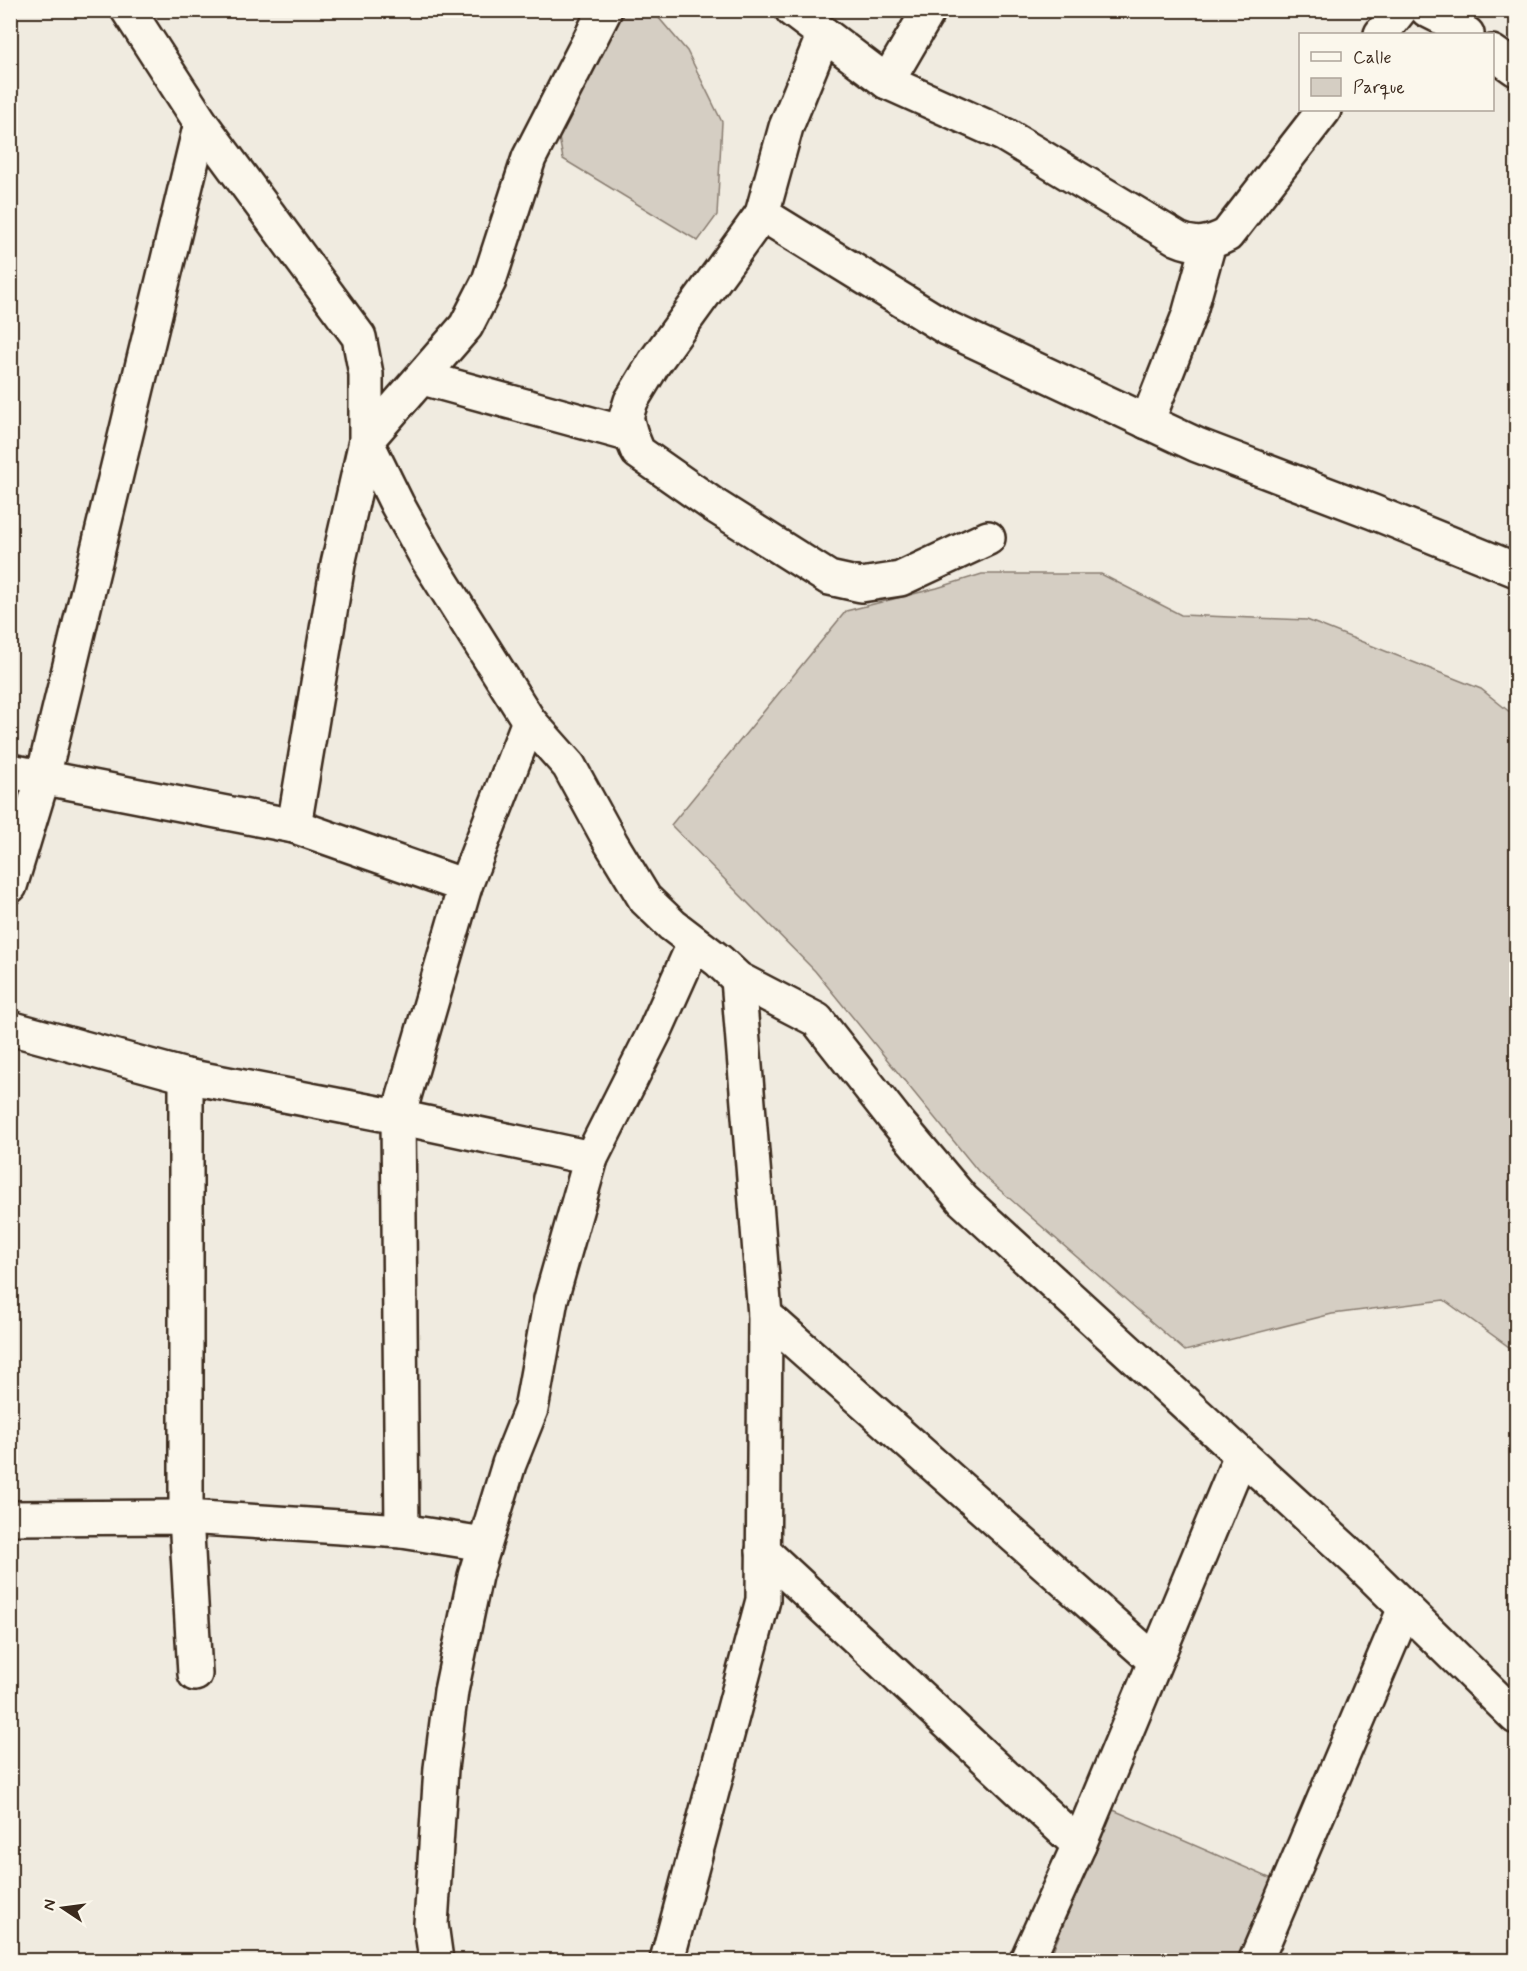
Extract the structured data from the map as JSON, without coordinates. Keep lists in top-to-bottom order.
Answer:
{
  "legend": ["Calle", "Parque"],
  "north": "left"
}
